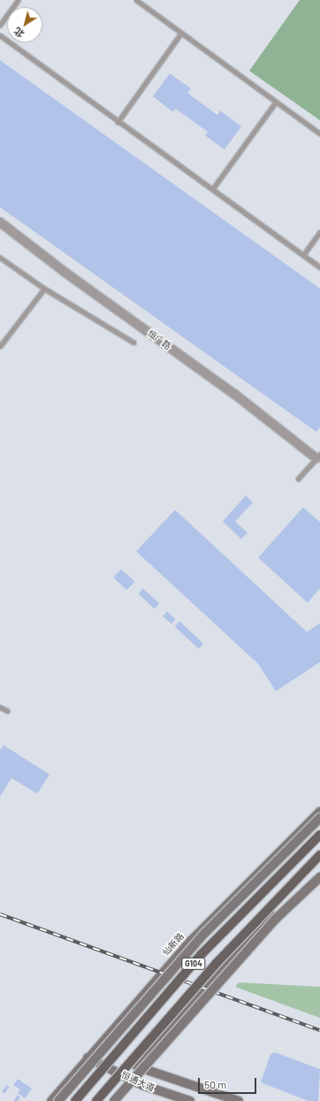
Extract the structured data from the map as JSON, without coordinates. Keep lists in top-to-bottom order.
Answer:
{
  "streets": {
    "main road": ["仙新路", "G104", "恒通大道"],
    "street": ["恒广路"]
  },
  "crossings": [
    ["仙新路", "恒通大道"]
  ],
  "scale_bar": "50 m",
  "north": "bottom left"
}
